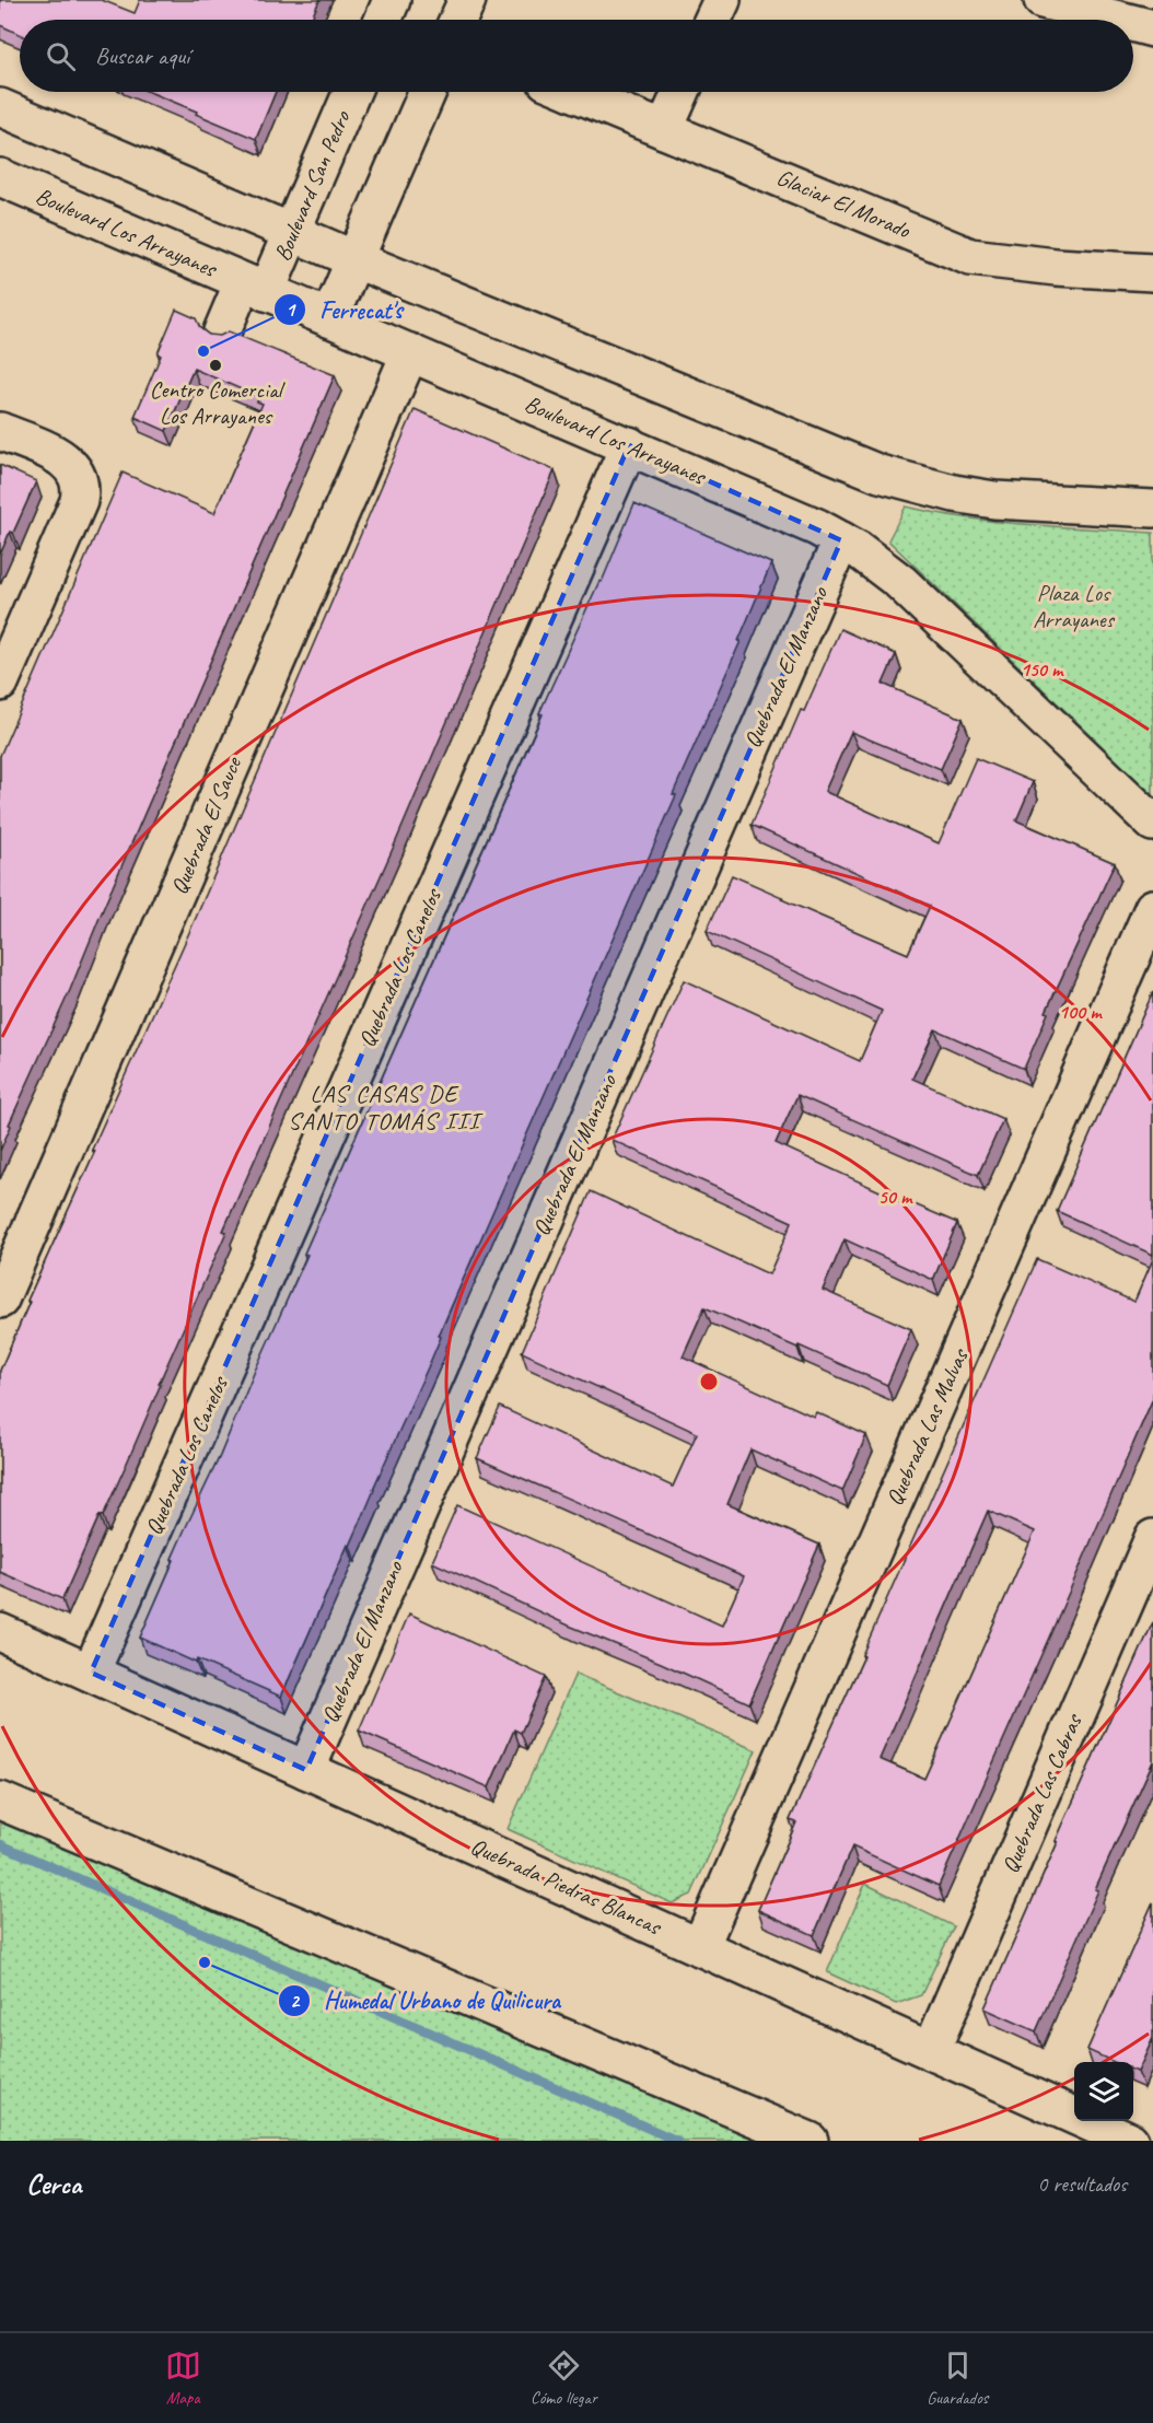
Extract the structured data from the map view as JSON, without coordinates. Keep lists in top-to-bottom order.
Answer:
{
  "streets": {
    "street": [
      "Boulevard San Pedro",
      "Glaciar El Morado",
      "Boulevard Los Arrayanes",
      "Quebrada El Manzano",
      "Quebrada El Sauce",
      "Quebrada Los Canelos",
      "Quebrada Las Malvas",
      "Quebrada Las Cabras",
      "Quebrada Piedras Blancas"
    ]
  },
  "crossings": [
    ["Boulevard San Pedro", "Boulevard Los Arrayanes"],
    ["Boulevard Los Arrayanes", "Quebrada El Manzano"],
    ["Boulevard Los Arrayanes", "Quebrada El Sauce"],
    ["Boulevard Los Arrayanes", "Quebrada Los Canelos"],
    ["Quebrada El Manzano", "Quebrada Piedras Blancas"],
    ["Quebrada Los Canelos", "Quebrada Piedras Blancas"],
    ["Quebrada Las Malvas", "Quebrada Piedras Blancas"],
    ["Quebrada Las Cabras", "Quebrada Piedras Blancas"]
  ],
  "districts": ["LAS CASAS DE SANTO TOMÁS III"],
  "parks": ["Plaza Los Arrayanes"],
  "places": ["Ferrecat's", "Centro Comercial Los Arrayanes", "Humedal Urbano de Quilicura"],
  "page": {
    "search": "Buscar aquí",
    "heading": ["Cerca", "0 resultados"],
    "nav": ["Mapa", "Cómo llegar", "Guardados"]
  },
  "rings": ["150 m", "100 m", "50 m"]
}
